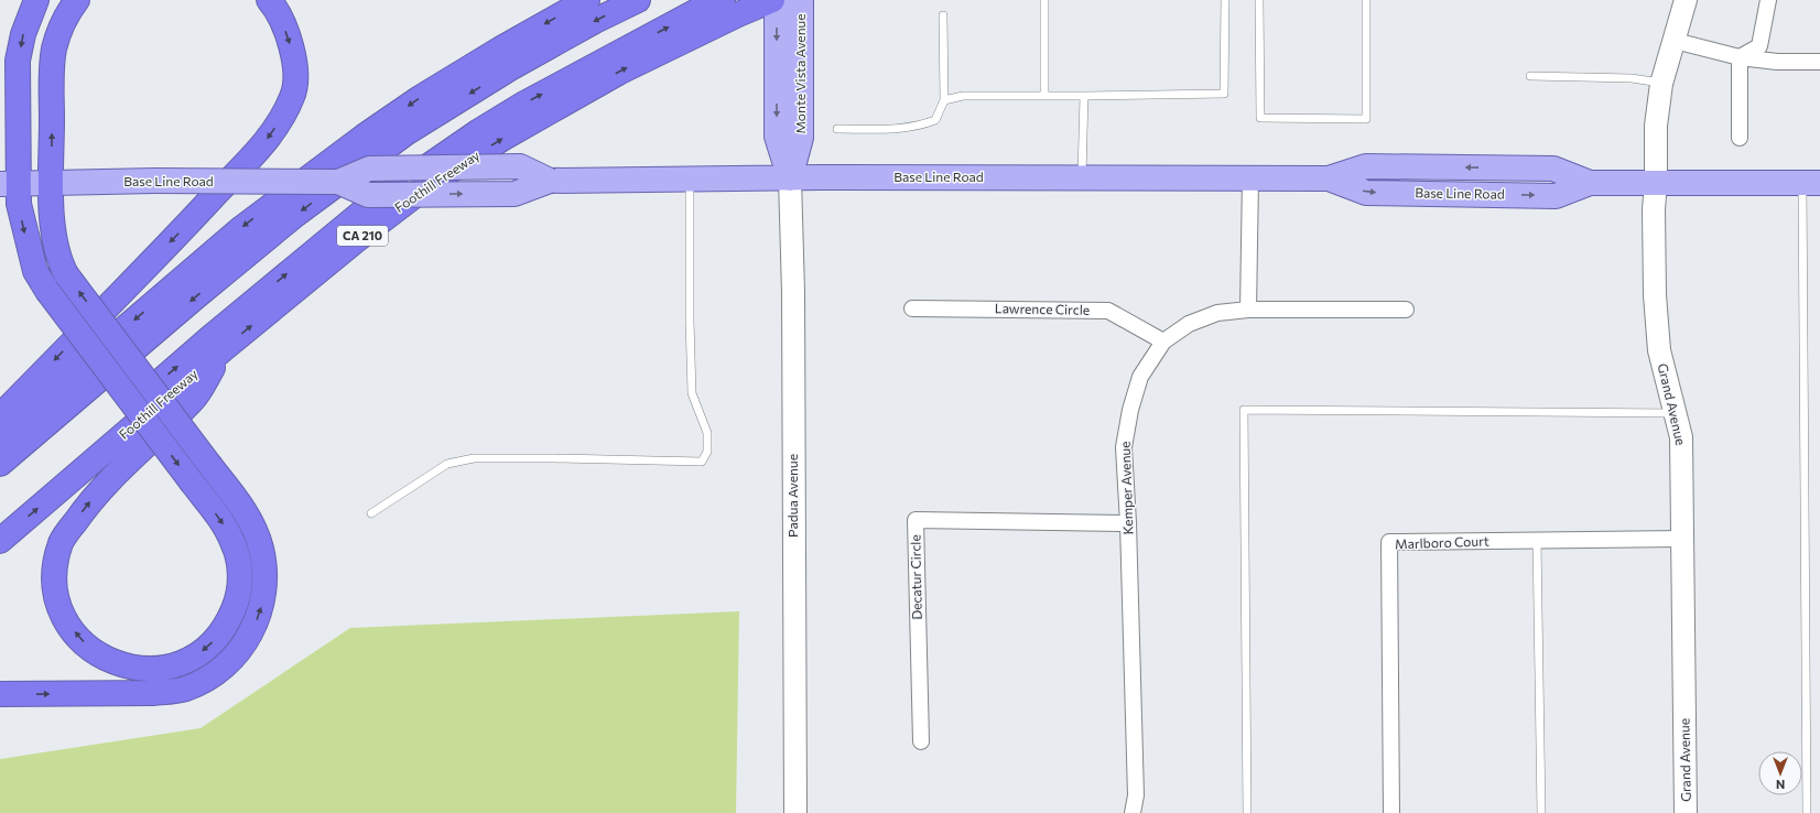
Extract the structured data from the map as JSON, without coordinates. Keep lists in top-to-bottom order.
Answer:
{
  "streets": {
    "highway": ["Foothill Freeway", "CA 210"],
    "main road": ["Monte Vista Avenue", "Base Line Road"],
    "street": [
      "Lawrence Circle",
      "Grand Avenue",
      "Kemper Avenue",
      "Padua Avenue",
      "Marlboro Court",
      "Decatur Circle"
    ]
  },
  "crossings": [
    ["Monte Vista Avenue", "Base Line Road"],
    ["Monte Vista Avenue", "Padua Avenue"],
    ["Base Line Road", "Grand Avenue"],
    ["Base Line Road", "Padua Avenue"],
    ["Lawrence Circle", "Kemper Avenue"],
    ["Grand Avenue", "Marlboro Court"],
    ["Kemper Avenue", "Decatur Circle"]
  ],
  "north": "bottom"
}
